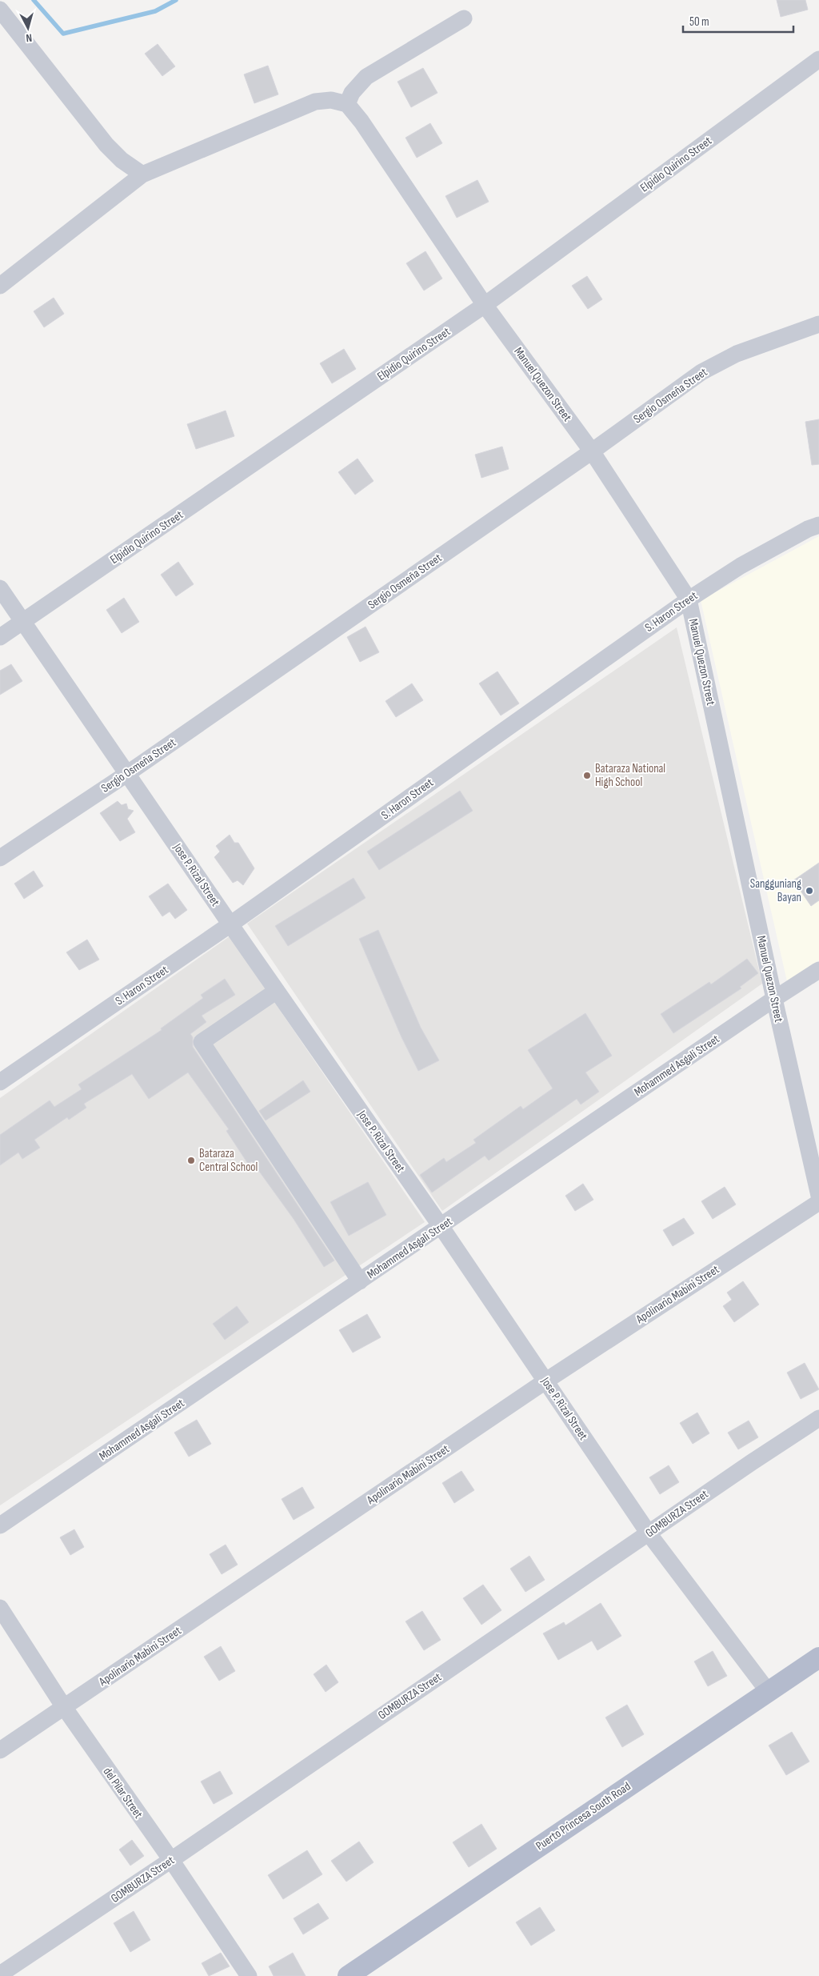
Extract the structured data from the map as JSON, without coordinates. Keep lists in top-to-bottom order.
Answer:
{
  "streets": {
    "main road": ["Puerto Princesa South Road"],
    "street": [
      "Elpidio Quirino Street",
      "Manuel Quezon Street",
      "Sergio Osmeña Street",
      "S. Haron Street",
      "Jose P. Rizal Street",
      "Mohammed Asgali Street",
      "Apolinario Mabini Street",
      "GOMBURZA Street",
      "del Pilar Street"
    ]
  },
  "crossings": [
    ["Elpidio Quirino Street", "Manuel Quezon Street"],
    ["Elpidio Quirino Street", "Jose P. Rizal Street"],
    ["Manuel Quezon Street", "Sergio Osmeña Street"],
    ["Manuel Quezon Street", "S. Haron Street"],
    ["Manuel Quezon Street", "Mohammed Asgali Street"],
    ["Sergio Osmeña Street", "Jose P. Rizal Street"],
    ["S. Haron Street", "Jose P. Rizal Street"],
    ["Jose P. Rizal Street", "Mohammed Asgali Street"],
    ["Jose P. Rizal Street", "Apolinario Mabini Street"],
    ["Jose P. Rizal Street", "GOMBURZA Street"],
    ["Jose P. Rizal Street", "Puerto Princesa South Road"],
    ["Apolinario Mabini Street", "del Pilar Street"],
    ["GOMBURZA Street", "del Pilar Street"]
  ],
  "places": ["Bataraza National High School", "Sangguniang Bayan", "Bataraza Central School"],
  "scale_bar": "50 m",
  "north": "bottom"
}
